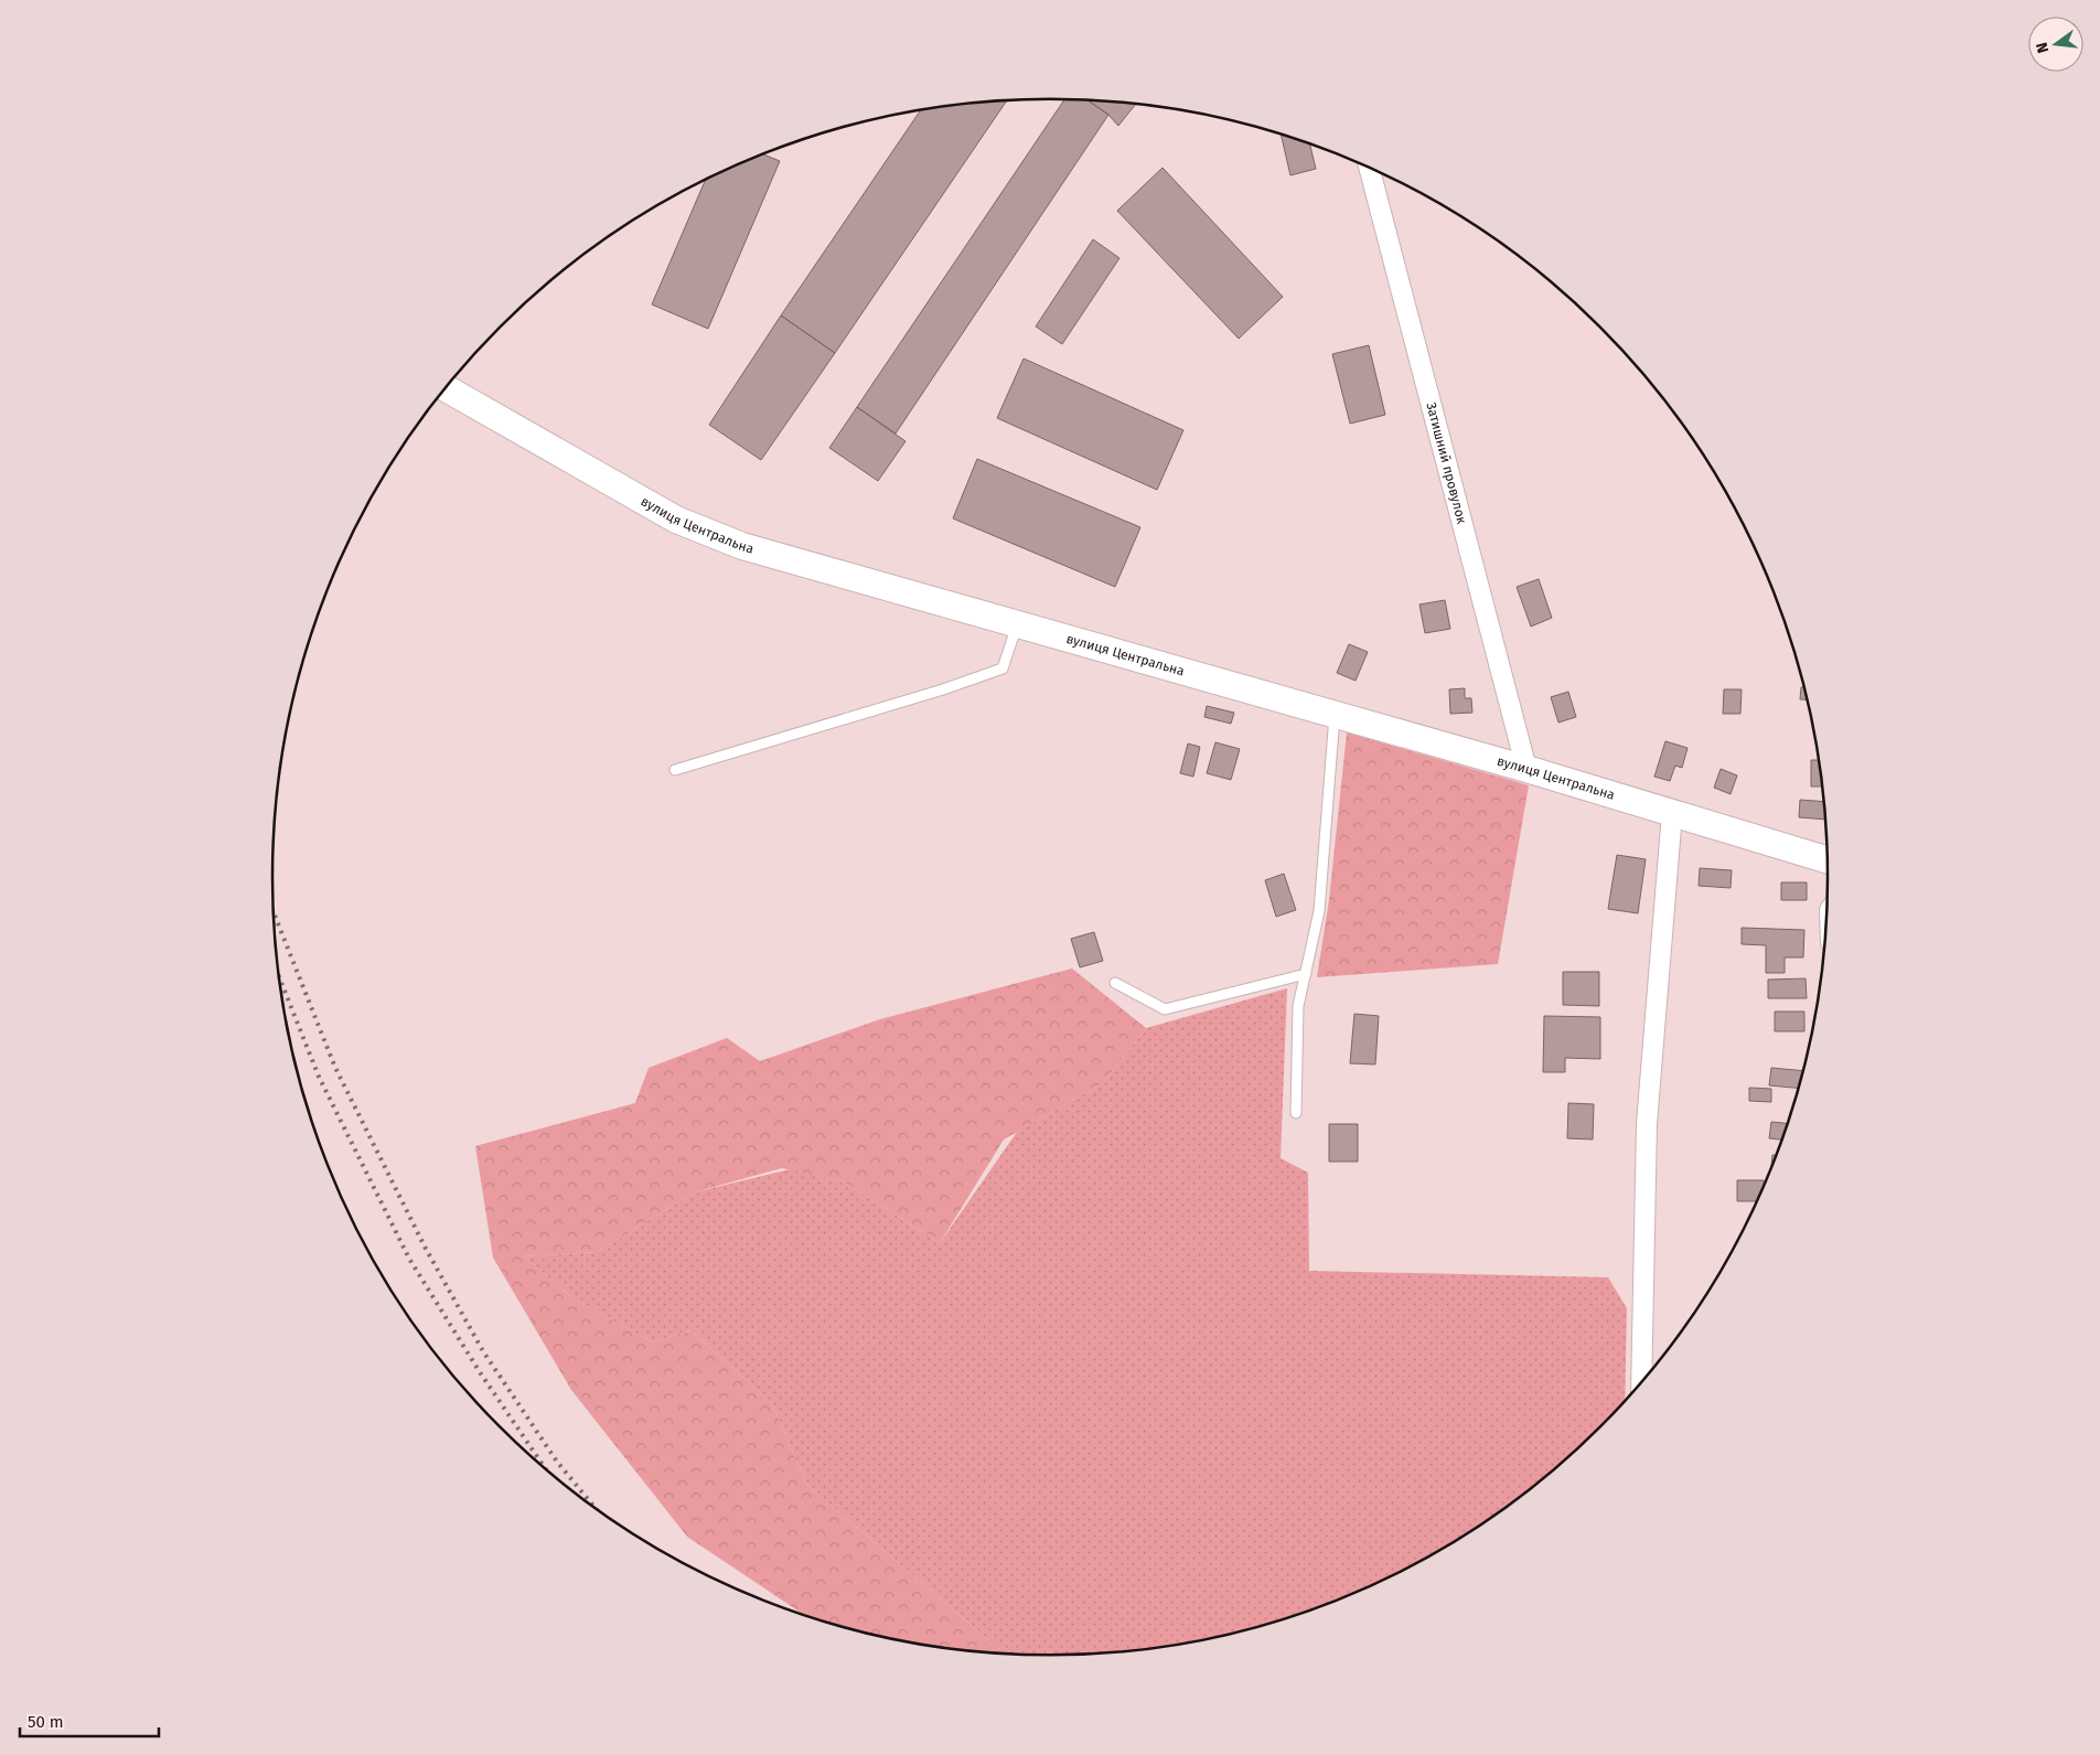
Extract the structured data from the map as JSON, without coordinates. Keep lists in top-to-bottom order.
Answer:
{
  "streets": {
    "main road": ["вулиця Центральна"],
    "street": ["Затишний провулок"]
  },
  "crossings": [
    ["Затишний провулок", "вулиця Центральна"]
  ],
  "scale_bar": "50 m",
  "north": "left"
}
